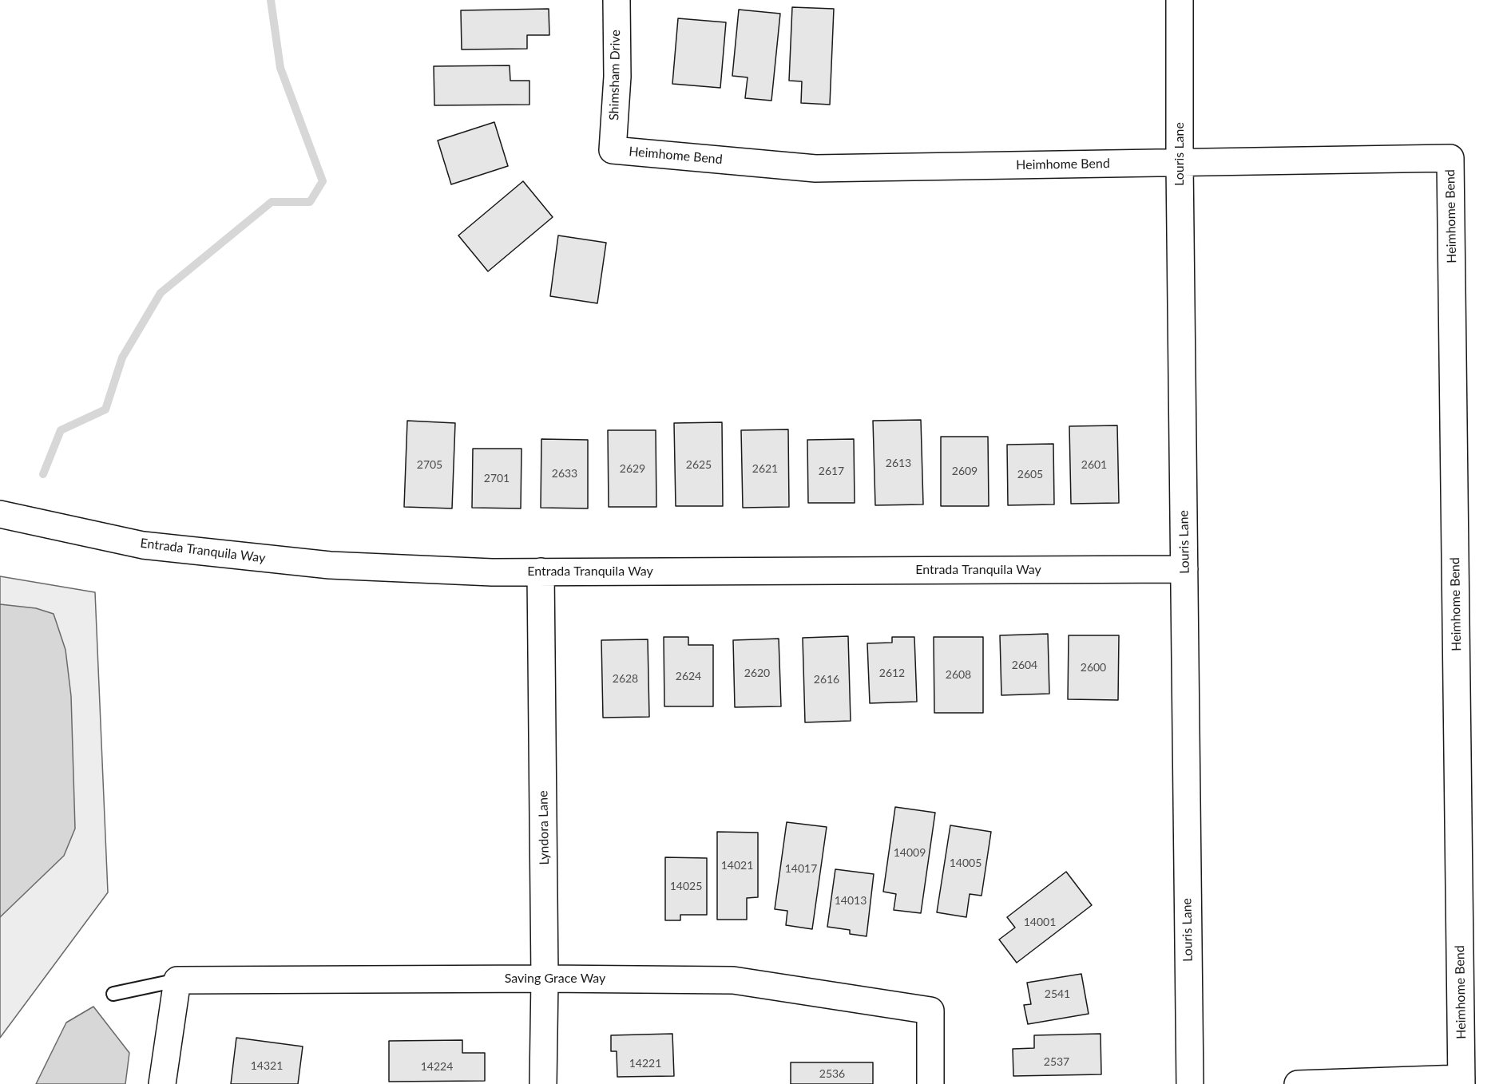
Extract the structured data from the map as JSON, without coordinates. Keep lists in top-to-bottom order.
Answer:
{
  "streets": {
    "street": [
      "Shimsham Drive",
      "Louris Lane",
      "Heimhome Bend",
      "Entrada Tranquila Way",
      "Lyndora Lane",
      "Saving Grace Way"
    ]
  },
  "crossings": [
    ["Shimsham Drive", "Heimhome Bend"],
    ["Louris Lane", "Heimhome Bend"],
    ["Louris Lane", "Entrada Tranquila Way"],
    ["Entrada Tranquila Way", "Lyndora Lane"],
    ["Lyndora Lane", "Saving Grace Way"]
  ],
  "house_numbers": [
    "2613",
    "2705",
    "2625",
    "2601",
    "2629",
    "2621",
    "2617",
    "2609",
    "2633",
    "2605",
    "2701",
    "2604",
    "2600",
    "2620",
    "2612",
    "2608",
    "2624",
    "2628",
    "2616",
    "14009",
    "14005",
    "14021",
    "14017",
    "14025",
    "14013",
    "14001",
    "2541",
    "2537",
    "14221",
    "14321",
    "14224",
    "2536"
  ]
}
